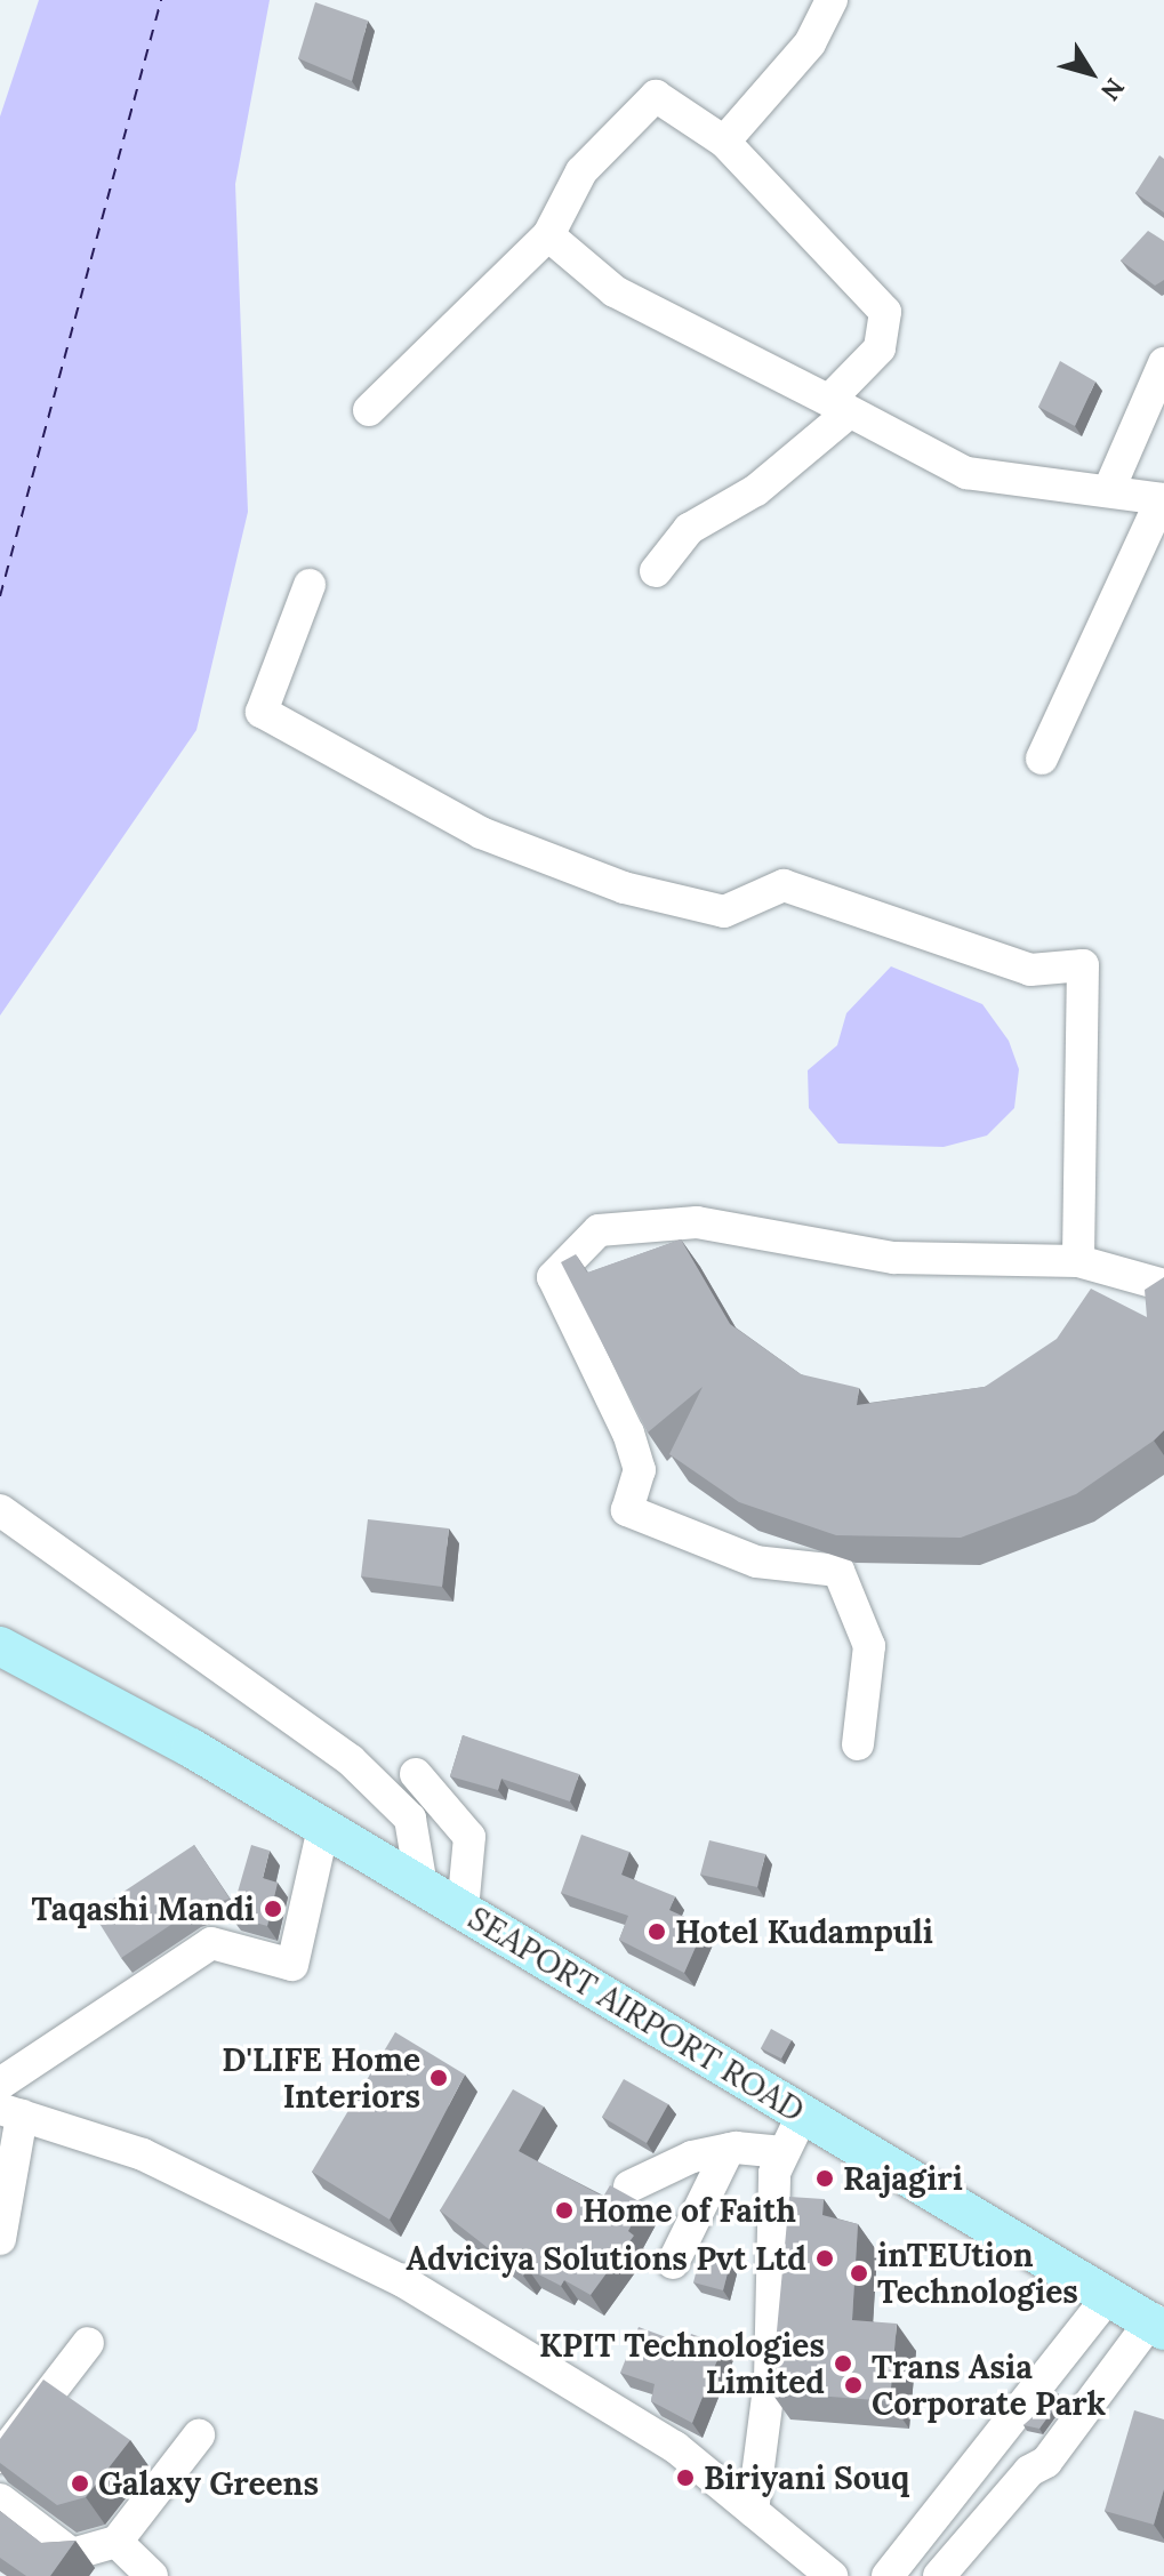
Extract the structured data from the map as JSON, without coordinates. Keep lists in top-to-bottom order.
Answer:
{
  "streets": {
    "main road": ["SEAPORT AIRPORT ROAD"]
  },
  "places": [
    "Taqashi Mandi",
    "Hotel Kudampuli",
    "D'LIFE Home Interiors",
    "Rajagiri",
    "Home of Faith",
    "Adviciya Solutions Pvt Ltd",
    "inTEUtion Technologies",
    "KPIT Technologies Limited",
    "Trans Asia Corporate Park",
    "Biriyani Souq",
    "Galaxy Greens"
  ],
  "north": "bottom right"
}
